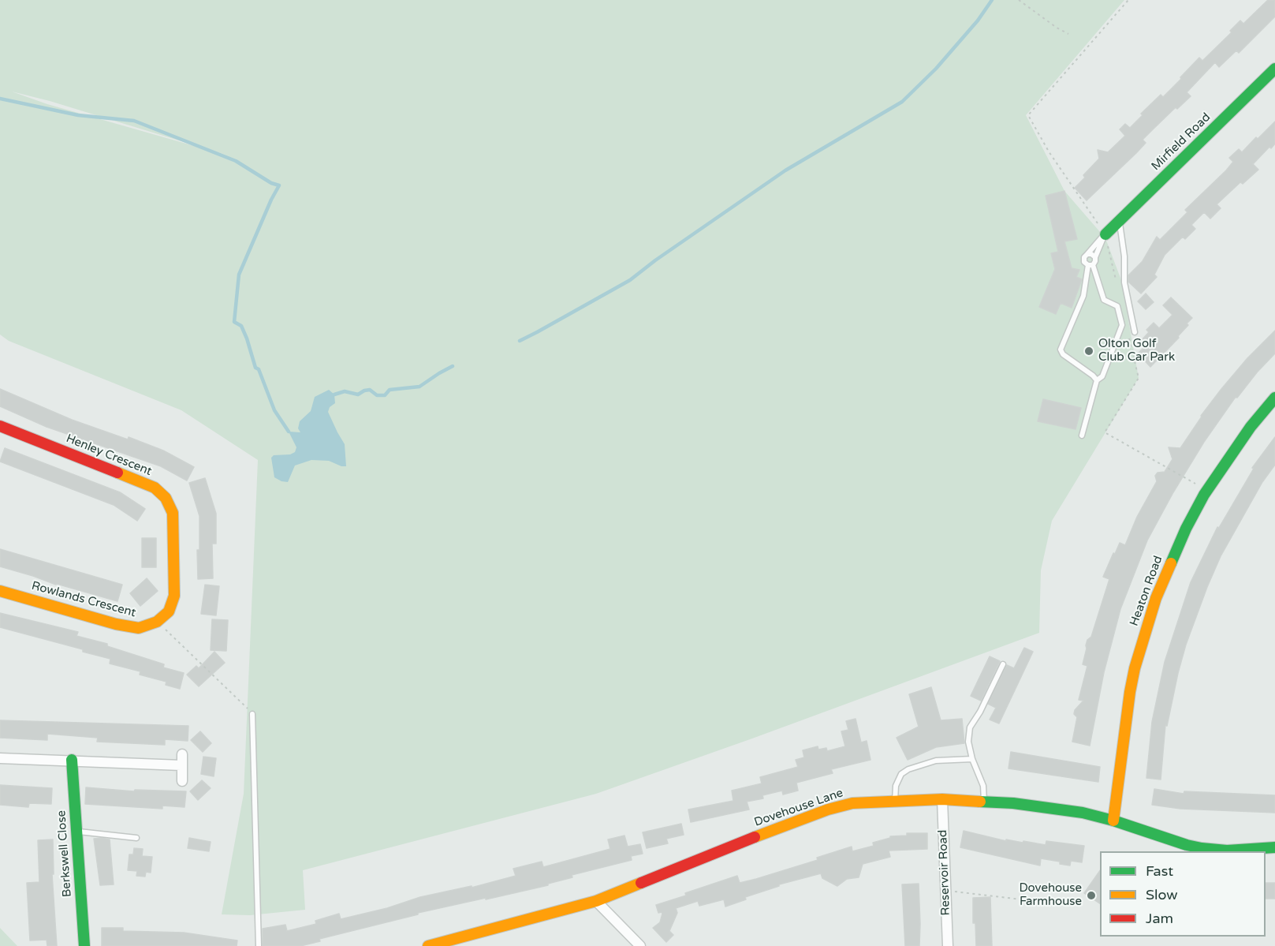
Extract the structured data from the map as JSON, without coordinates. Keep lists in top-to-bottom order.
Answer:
{
  "streets": {
    "street": [
      "Mirfield Road",
      "Henley Crescent",
      "Heaton Road",
      "Rowlands Crescent",
      "Dovehouse Lane",
      "Berkswell Close",
      "Reservoir Road"
    ]
  },
  "crossings": [
    ["Henley Crescent", "Rowlands Crescent"],
    ["Heaton Road", "Dovehouse Lane"],
    ["Dovehouse Lane", "Reservoir Road"]
  ],
  "places": ["Olton Golf Club Car Park", "Dovehouse Farmhouse"],
  "legend": ["Fast", "Slow", "Jam"]
}
